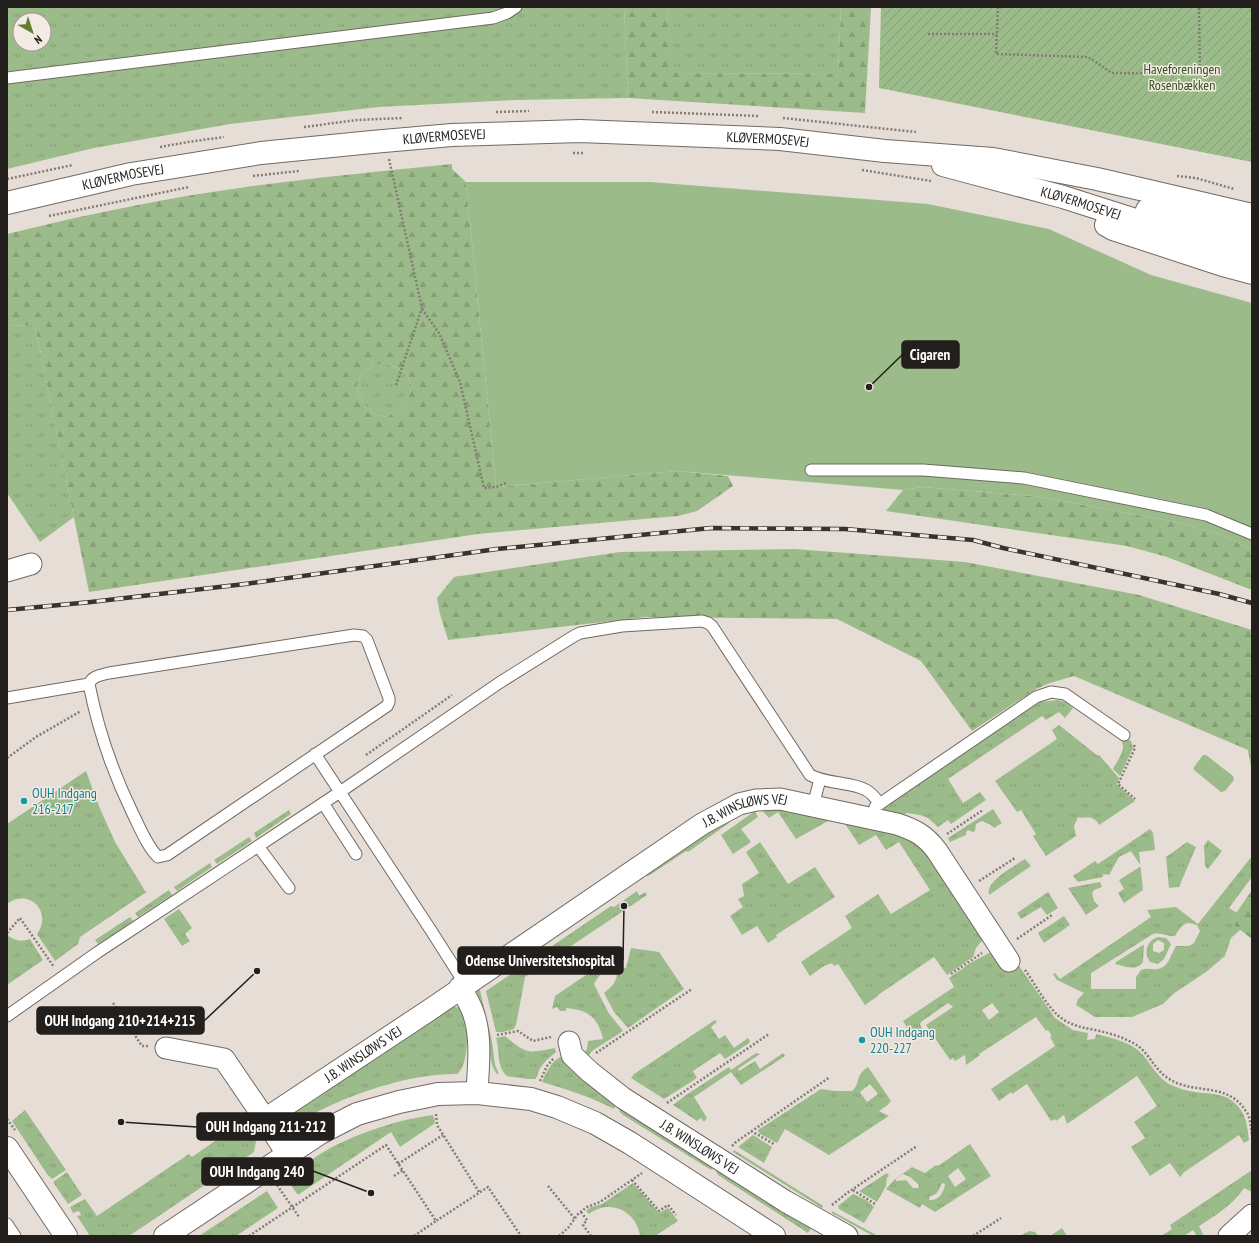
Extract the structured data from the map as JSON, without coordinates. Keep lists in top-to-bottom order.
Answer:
{
  "streets": {
    "main road": ["KLØVERMOSEVEJ"],
    "street": ["J.B. WINSLØWS VEJ"]
  },
  "parks": ["Haveforeningen Rosenbækken"],
  "places": [
    "Cigaren",
    "OUH Indgang 216-217",
    "Odense Universitetshospital",
    "OUH Indgang 210+214+215",
    "OUH Indgang 220-227",
    "OUH Indgang 211-212",
    "OUH Indgang 240"
  ],
  "north": "bottom right"
}
